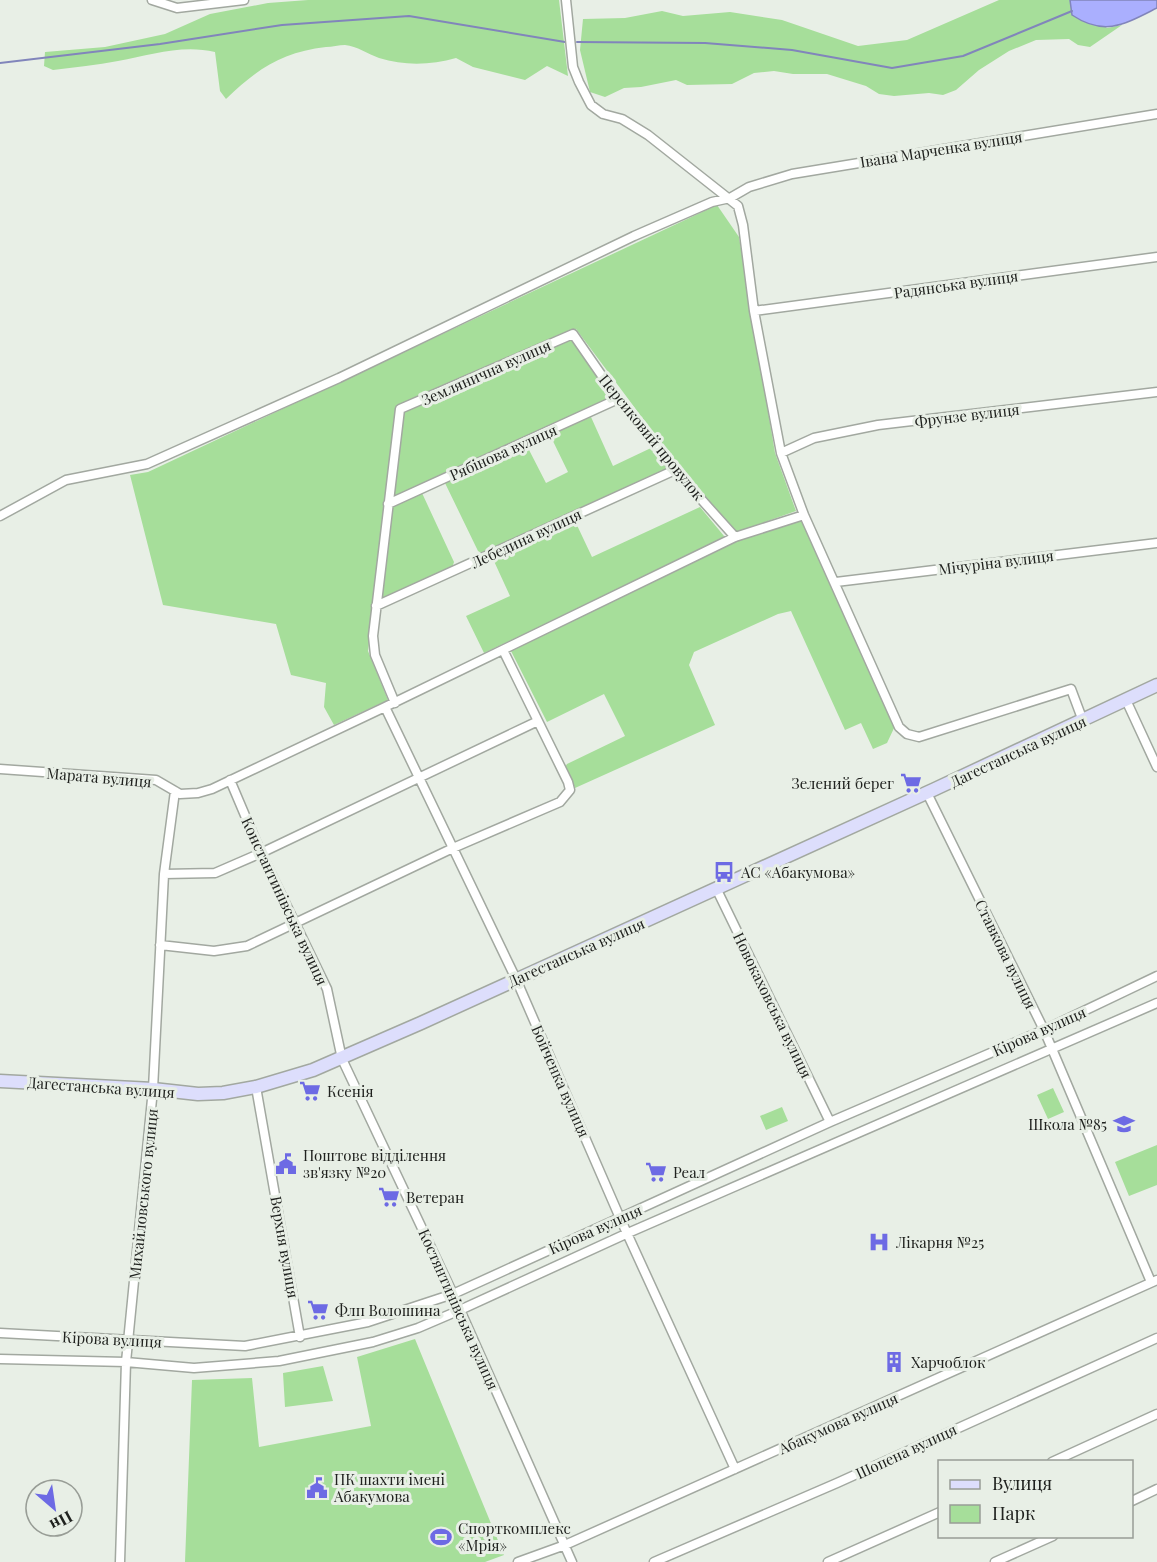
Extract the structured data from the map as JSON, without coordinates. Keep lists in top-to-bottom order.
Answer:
{
  "streets": {
    "street": [
      "Івана Марченка вулиця",
      "Радянська вулиця",
      "Землянична вулиця",
      "Фрунзе вулиця",
      "Персиковий провулок",
      "Рябінова вулиця",
      "Лебедина вулиця",
      "Мічуріна вулиця",
      "Дагестанська вулиця",
      "Марата вулиця",
      "Константинівська вулиця",
      "Ставкова вулиця",
      "Новокаховська вулиця",
      "Кірова вулиця",
      "Бойченка вулиця",
      "Михайловського вулиця",
      "Верхня вулиця",
      "Костянтинівська вулиця",
      "Абакумова вулиця",
      "Шопена вулиця"
    ]
  },
  "crossings": [
    ["Землянична вулиця", "Персиковий провулок"],
    ["Землянична вулиця", "Рябінова вулиця"],
    ["Персиковий провулок", "Рябінова вулиця"],
    ["Персиковий провулок", "Лебедина вулиця"],
    ["Дагестанська вулиця", "Константинівська вулиця"],
    ["Дагестанська вулиця", "Ставкова вулиця"],
    ["Дагестанська вулиця", "Новокаховська вулиця"],
    ["Дагестанська вулиця", "Бойченка вулиця"],
    ["Дагестанська вулиця", "Михайловського вулиця"],
    ["Дагестанська вулиця", "Верхня вулиця"],
    ["Дагестанська вулиця", "Костянтинівська вулиця"],
    ["Марата вулиця", "Константинівська вулиця"],
    ["Марата вулиця", "Бойченка вулиця"],
    ["Марата вулиця", "Михайловського вулиця"],
    ["Константинівська вулиця", "Костянтинівська вулиця"],
    ["Ставкова вулиця", "Кірова вулиця"],
    ["Ставкова вулиця", "Абакумова вулиця"],
    ["Новокаховська вулиця", "Кірова вулиця"],
    ["Кірова вулиця", "Бойченка вулиця"],
    ["Кірова вулиця", "Михайловського вулиця"],
    ["Кірова вулиця", "Верхня вулиця"],
    ["Кірова вулиця", "Костянтинівська вулиця"],
    ["Бойченка вулиця", "Абакумова вулиця"],
    ["Костянтинівська вулиця", "Абакумова вулиця"]
  ],
  "places": {
    "supermarket": [
      "Зелений берег",
      "Ксенія",
      "Реал",
      "Ветеран",
      "Флп Волошина"
    ],
    "bus stop": ["АС «Абакумова»"],
    "school or university": ["Школа №85"],
    "public building": ["Поштове відділення зв'язку №20", "ПК шахти імені Абакумова"],
    "hospital": ["Лікарня №25"],
    "building": ["Харчоблок"],
    "sports": ["Спорткомплекс «Мрія»"]
  },
  "legend": ["Вулиця", "Парк"],
  "north": "bottom right"
}
